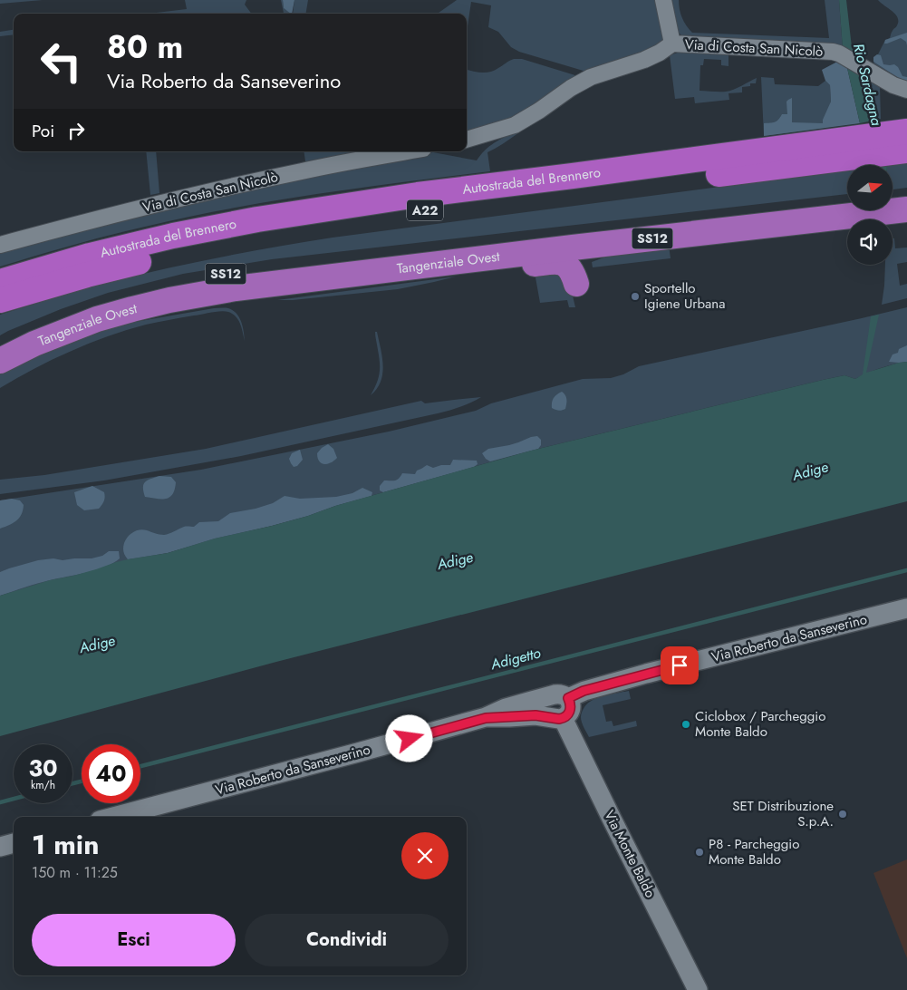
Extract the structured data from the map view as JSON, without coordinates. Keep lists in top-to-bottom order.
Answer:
{
  "streets": {
    "highway": [
      "Autostrada del Brennero",
      "A22",
      "SS12",
      "Tangenziale Ovest"
    ],
    "street": ["Via di Costa San Nicolò", "Via Roberto da Sanseverino", "Via Monte Baldo"]
  },
  "crossings": [
    ["Via Roberto da Sanseverino", "Via Monte Baldo"]
  ],
  "water": ["Rio Sardagna", "Adige", "Adigetto"],
  "places": [
    "Sportello Igiene Urbana",
    "Ciclobox / Parcheggio Monte Baldo",
    "SET Distribuzione S.p.A.",
    "P8 - Parcheggio Monte Baldo"
  ],
  "north": "right",
  "page": {
    "turn": ["80 m", "Via Roberto da Sanseverino"],
    "then": "Poi",
    "speed": "30 km/h",
    "limit": "40",
    "heading": ["1 min", "150 m · 11:25"],
    "buttons": ["Esci", "Condividi"]
  }
}
